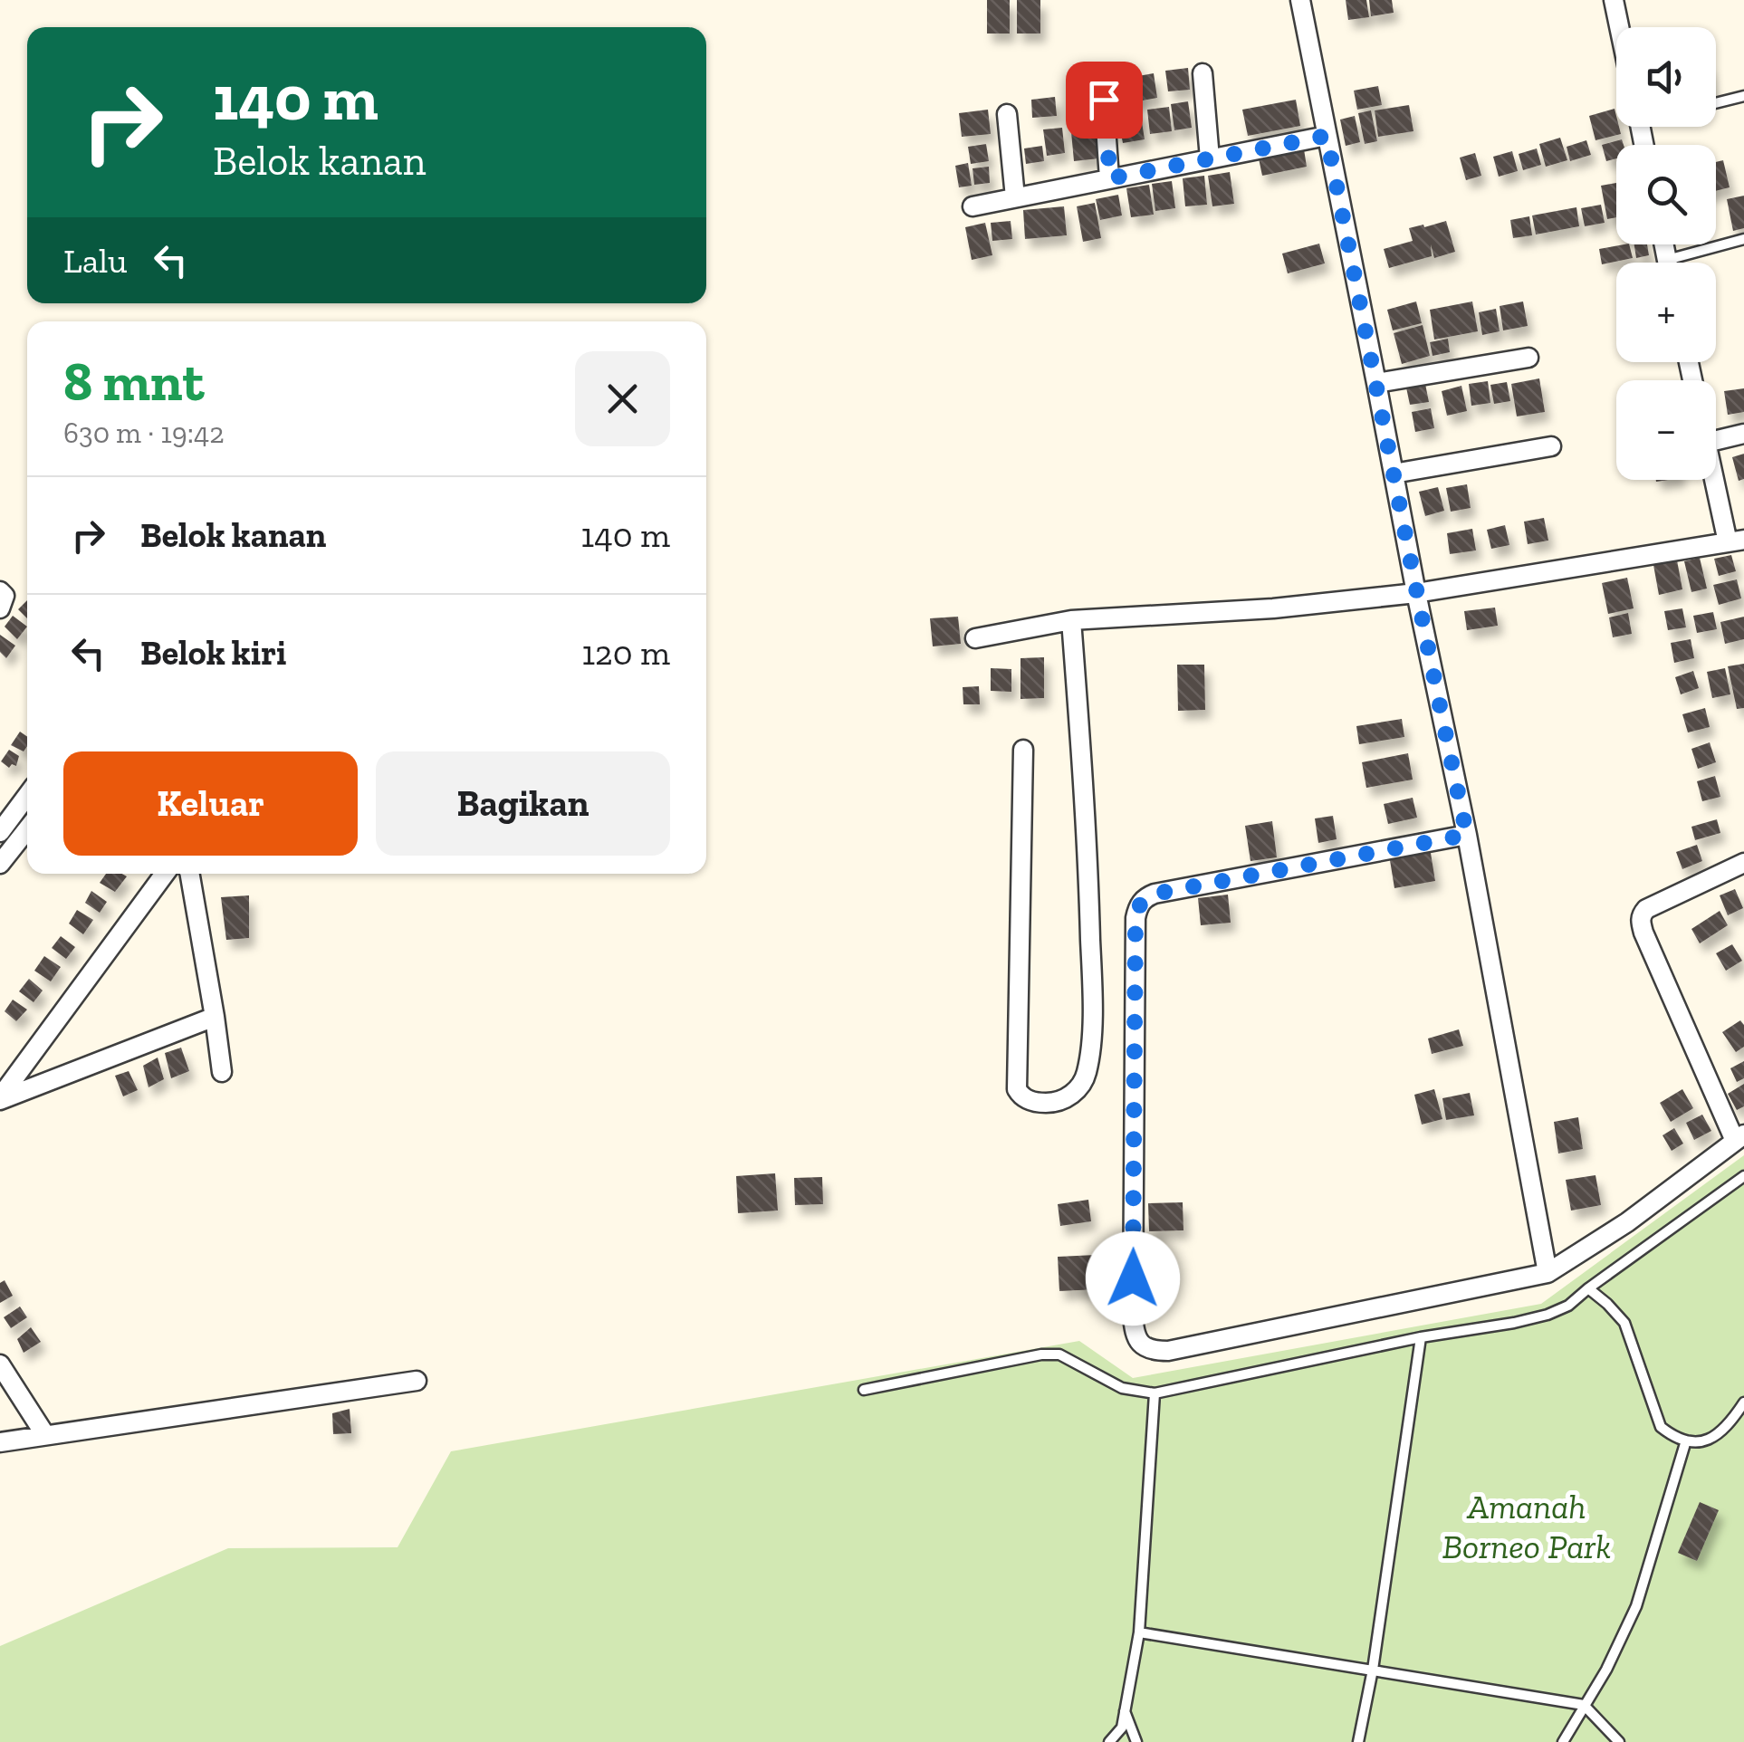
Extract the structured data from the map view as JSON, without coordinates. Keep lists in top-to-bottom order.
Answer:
{
  "parks": ["Amanah Borneo Park"],
  "page": {
    "map_buttons": ["+", "−"],
    "turn": ["140 m", "Belok kanan"],
    "then": "Lalu",
    "heading": ["8 mnt", "630 m · 19:42"],
    "list": [
      {
        "name": "Belok kanan",
        "value": "140 m"
      },
      {
        "name": "Belok kiri",
        "value": "120 m"
      }
    ],
    "buttons": ["Keluar", "Bagikan"]
  }
}
